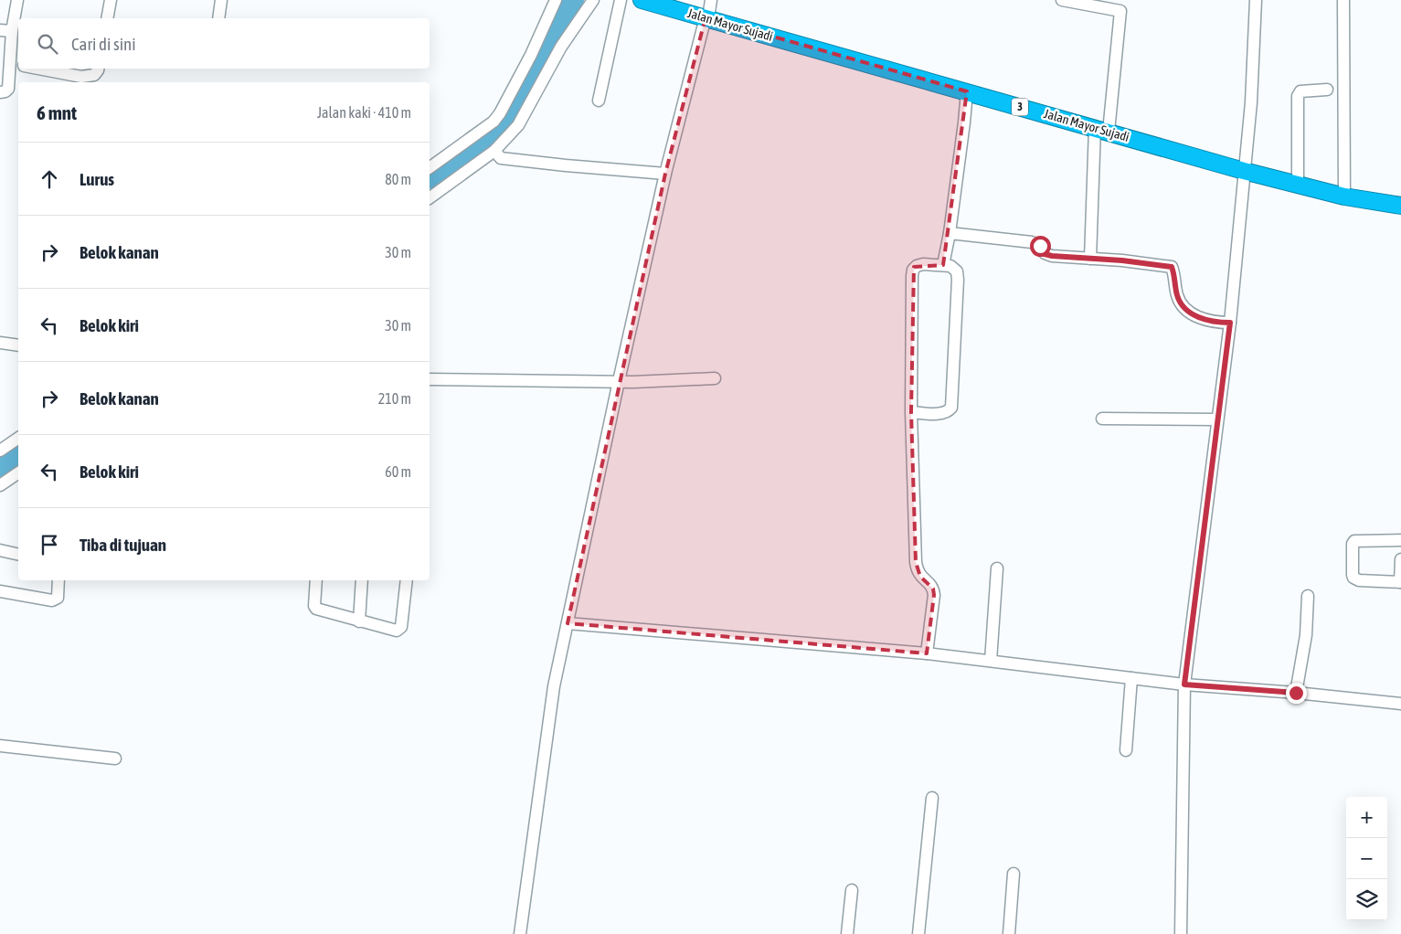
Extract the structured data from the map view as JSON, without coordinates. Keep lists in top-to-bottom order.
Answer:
{
  "streets": {
    "highway": ["Jalan Mayor Sujadi", "3"]
  },
  "page": {
    "search": "Cari di sini",
    "heading": ["6 mnt", "Jalan kaki · 410 m"],
    "list": [
      ["Lurus", "80 m"],
      ["Belok kanan", "30 m"],
      ["Belok kiri", "30 m"],
      ["Belok kanan", "210 m"],
      ["Belok kiri", "60 m"],
      "Tiba di tujuan"
    ],
    "map_buttons": ["+", "−"]
  }
}
